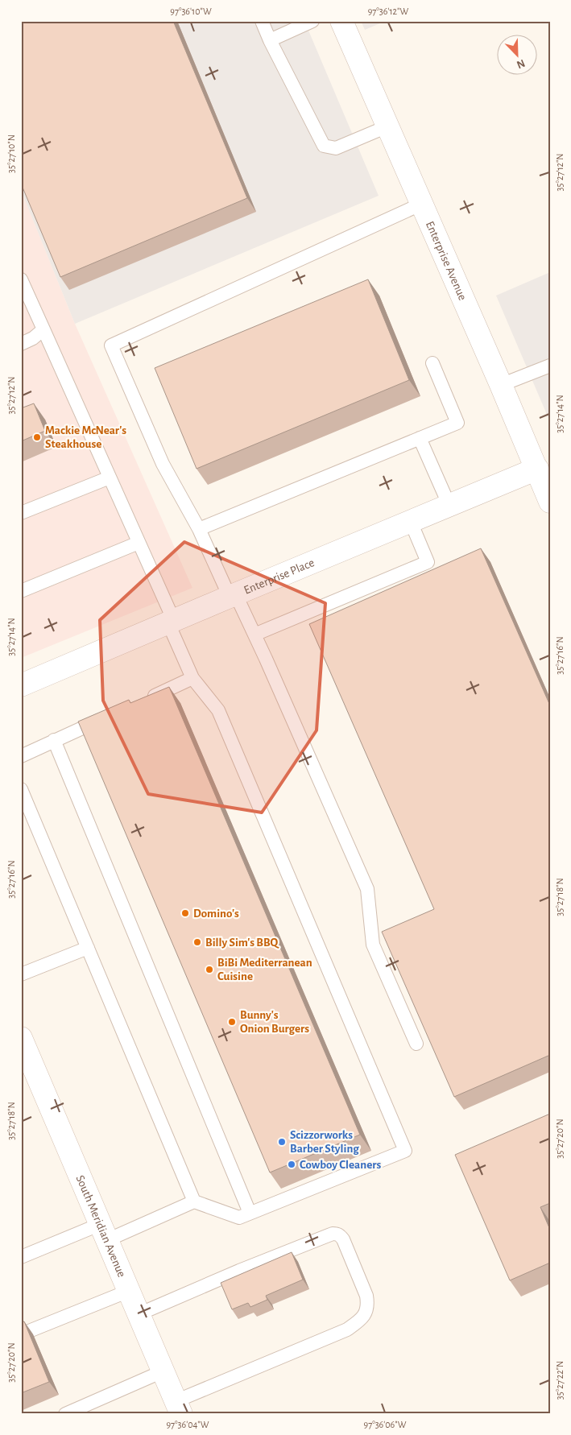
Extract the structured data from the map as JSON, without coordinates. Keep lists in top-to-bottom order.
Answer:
{
  "streets": {
    "street": ["Enterprise Avenue", "Enterprise Place", "South Meridian Avenue"]
  },
  "crossings": [
    ["Enterprise Avenue", "Enterprise Place"]
  ],
  "places": [
    "Mackie McNear's Steakhouse",
    "Domino's",
    "Billy Sim's BBQ",
    "BiBi Mediterranean Cuisine",
    "Bunny's Onion Burgers",
    "Scizzorworks Barber Styling",
    "Cowboy Cleaners"
  ],
  "north": "bottom right",
  "coordinates": [
    "97°36'10\"W",
    "97°36'12\"W",
    "35°27'10\"N",
    "35°27'12\"N",
    "35°27'14\"N",
    "35°27'16\"N",
    "35°27'18\"N",
    "35°27'20\"N",
    "35°27'22\"N",
    "97°36'04\"W",
    "97°36'06\"W"
  ]
}
